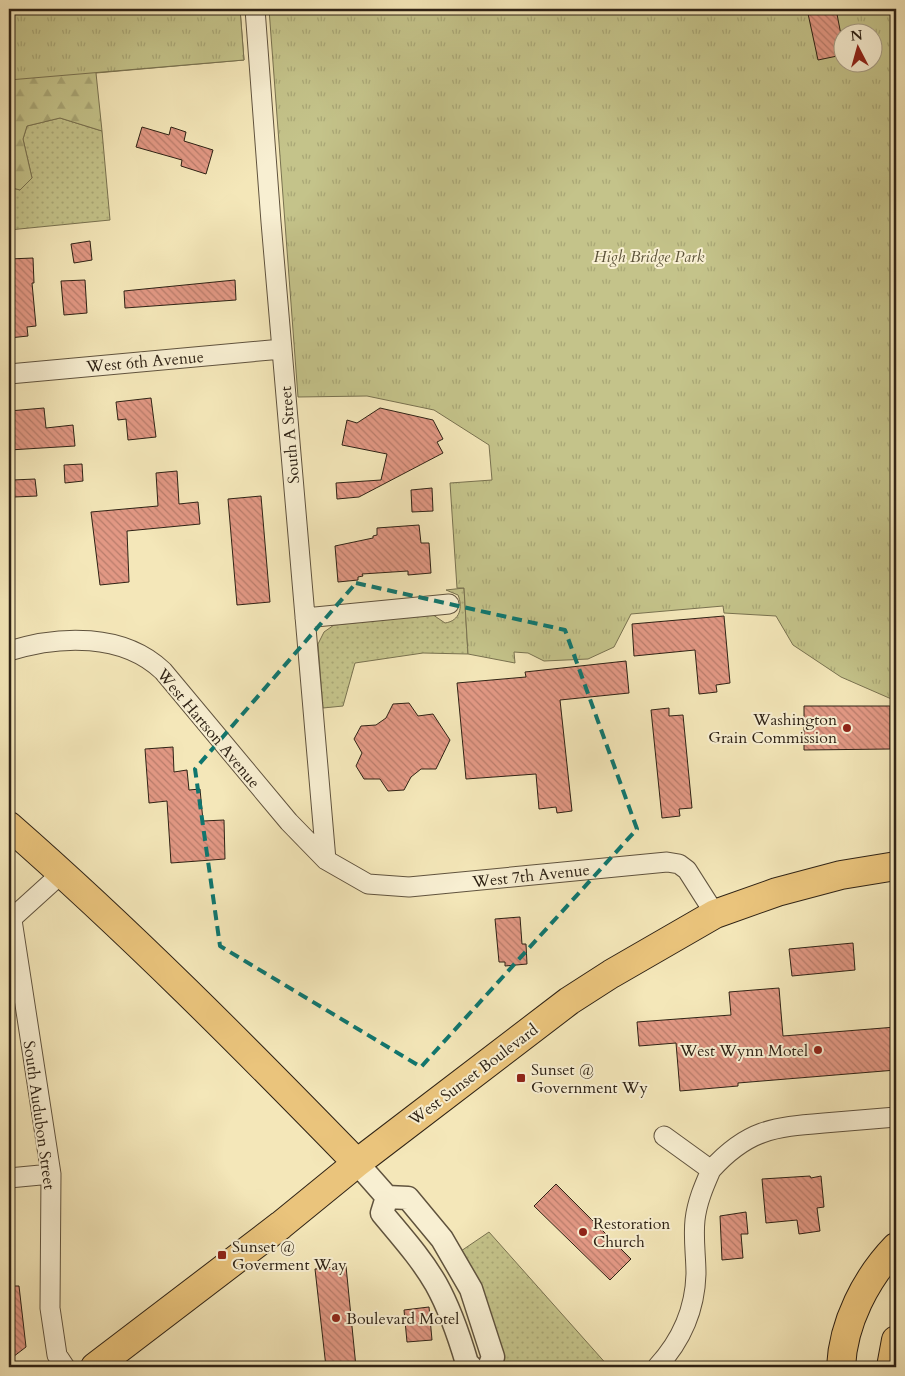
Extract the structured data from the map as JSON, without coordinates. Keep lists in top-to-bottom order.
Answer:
{
  "streets": {
    "main road": ["West Sunset Boulevard"],
    "street": [
      "West 6th Avenue",
      "South A Street",
      "West Hartson Avenue",
      "West 7th Avenue",
      "South Audubon Street"
    ]
  },
  "crossings": [
    ["West 6th Avenue", "South A Street"],
    ["South A Street", "West Hartson Avenue"],
    ["South A Street", "West 7th Avenue"],
    ["West Hartson Avenue", "West 7th Avenue"],
    ["West 7th Avenue", "West Sunset Boulevard"]
  ],
  "parks": ["High Bridge Park"],
  "places": {
    "other": [
      "Washington Grain Commission",
      "West Wynn Motel",
      "Restoration Church",
      "Boulevard Motel"
    ],
    "transit": ["Sunset @ Government Wy", "Sunset @ Goverment Way"]
  },
  "north": "top"
}
